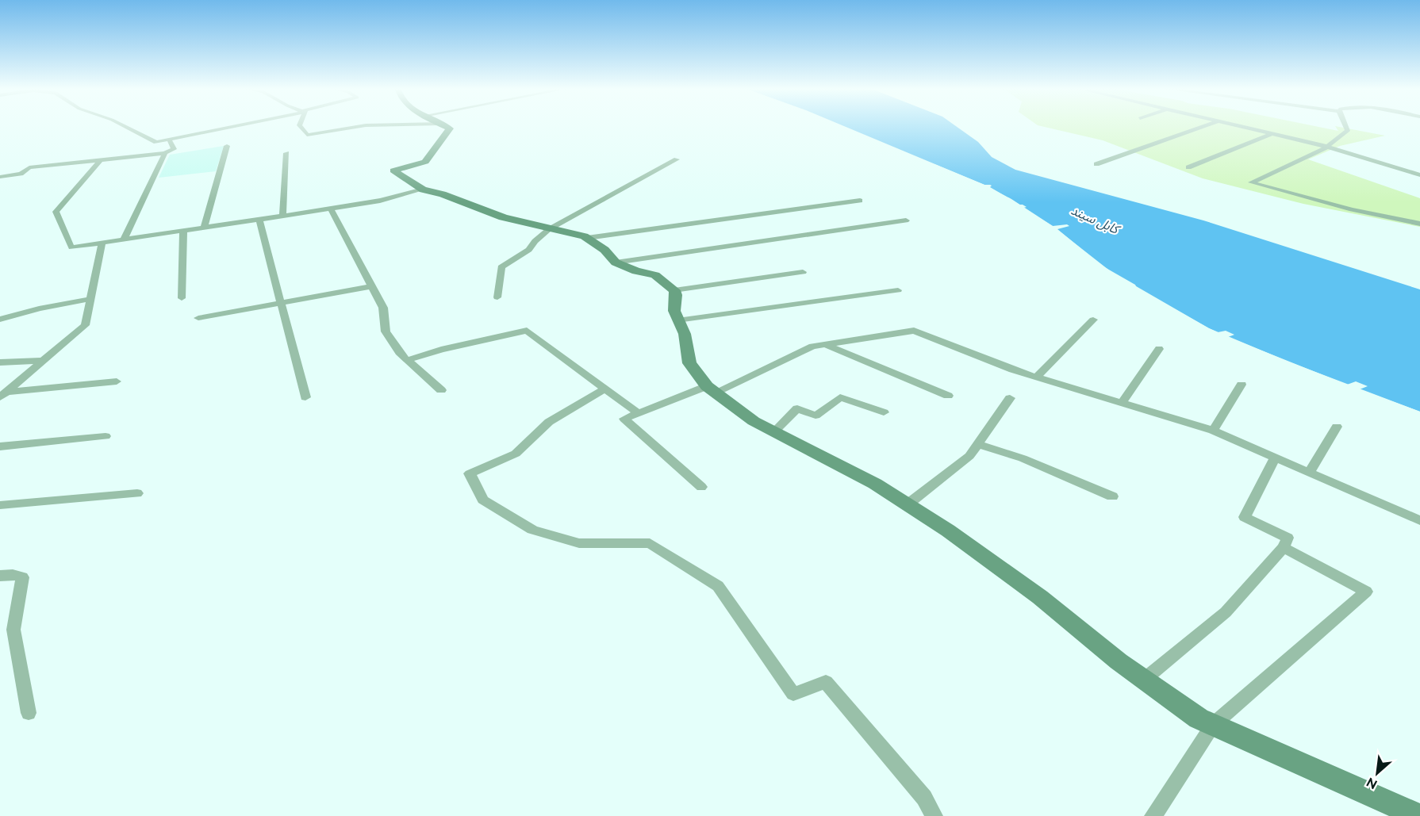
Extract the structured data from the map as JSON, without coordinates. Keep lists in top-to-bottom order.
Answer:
{
  "water": ["کابل سيند"],
  "north": "bottom left"
}
